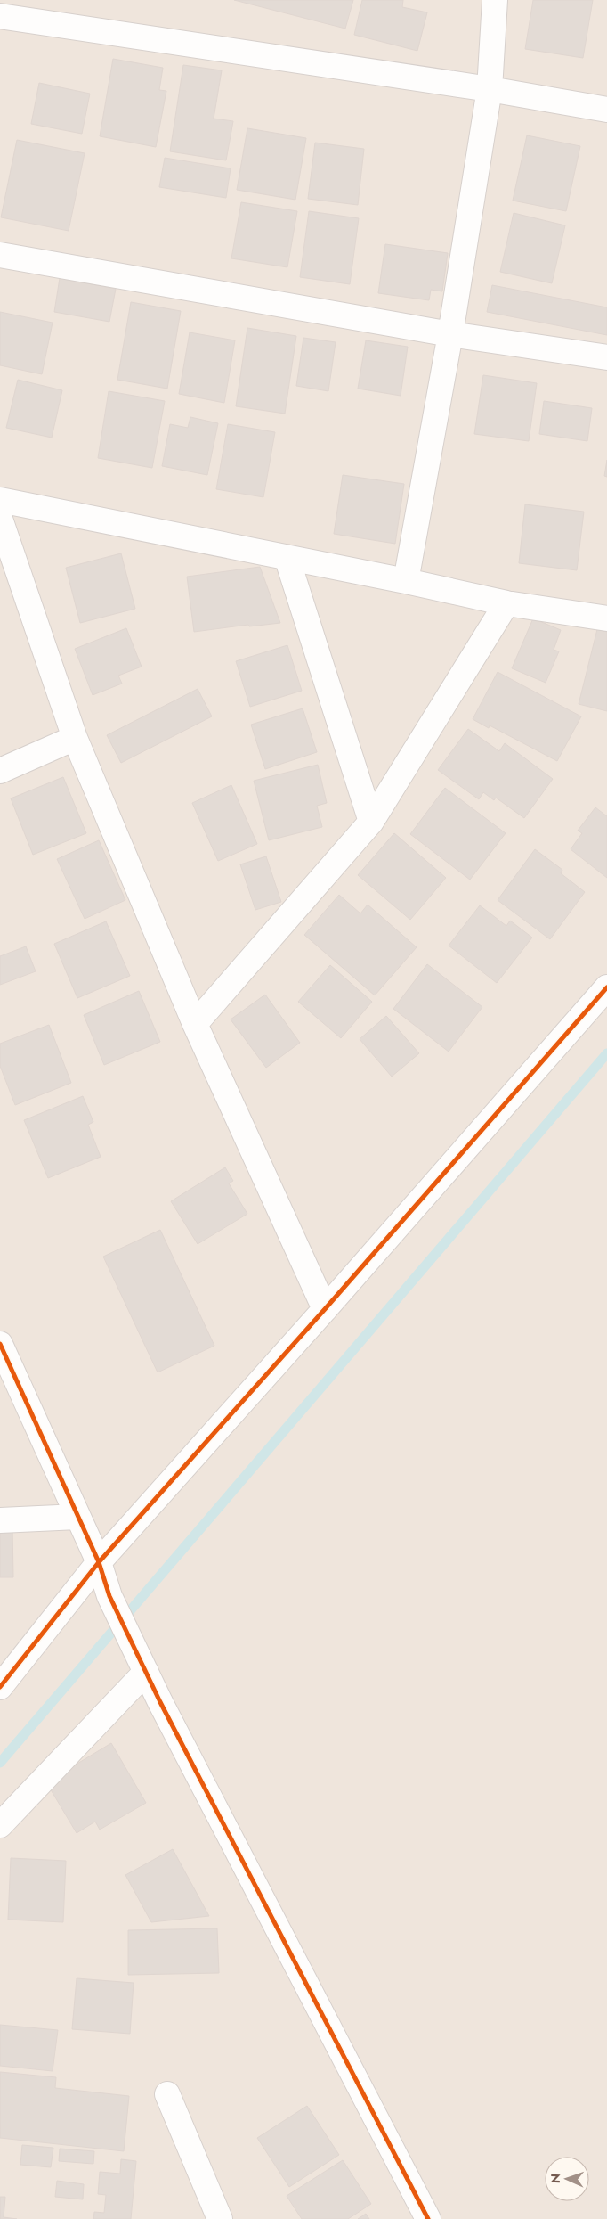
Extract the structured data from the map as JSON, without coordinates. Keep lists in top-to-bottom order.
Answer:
{
  "north": "left"
}
